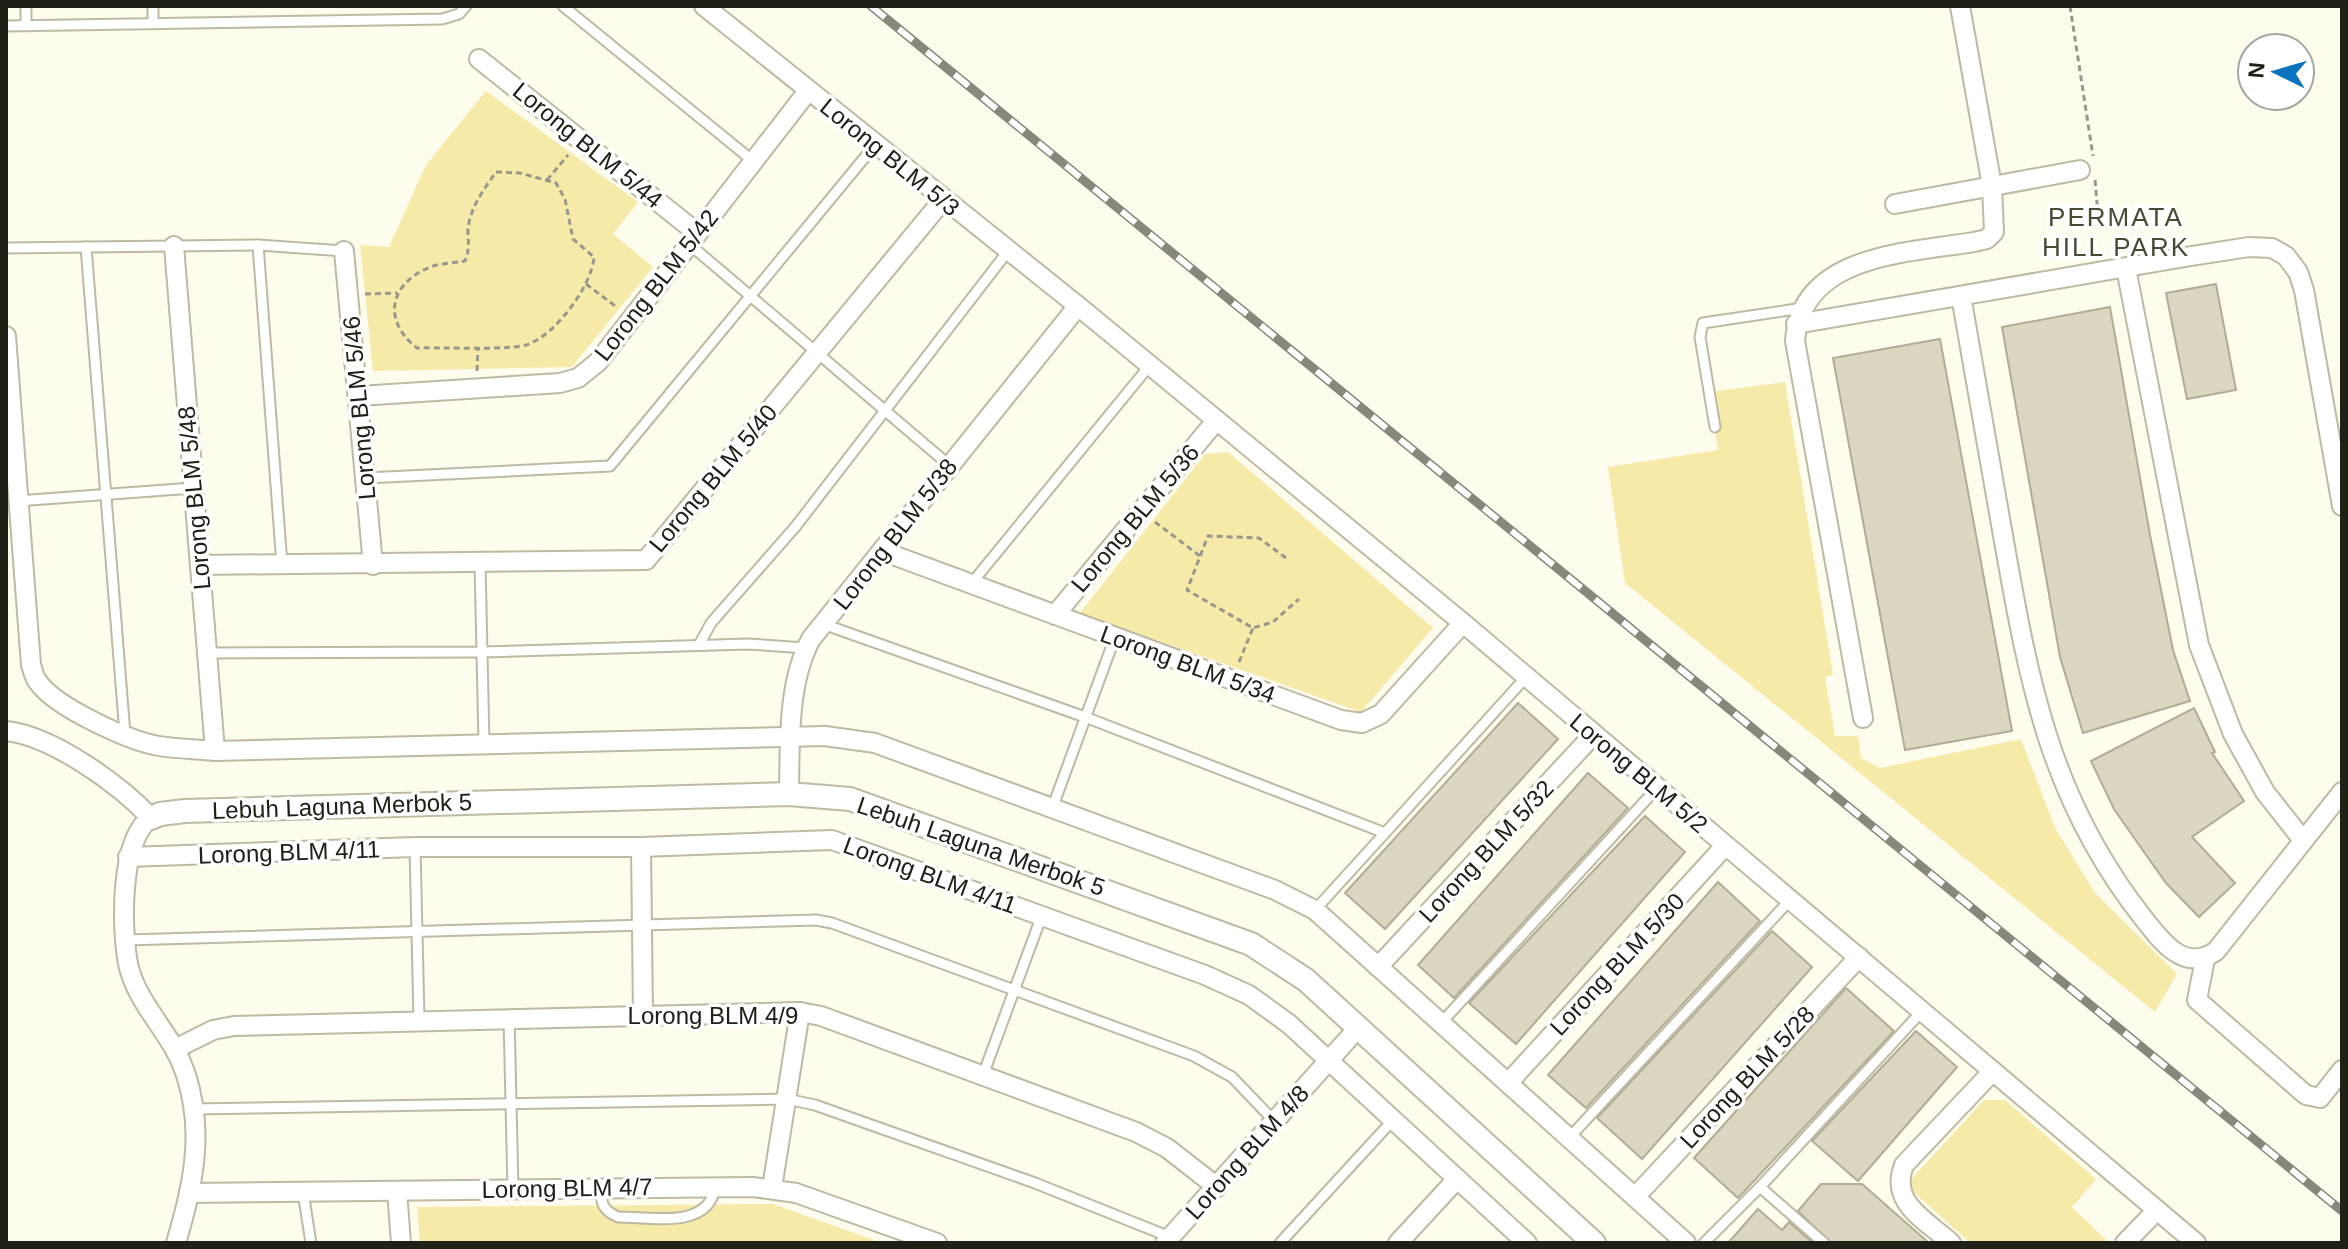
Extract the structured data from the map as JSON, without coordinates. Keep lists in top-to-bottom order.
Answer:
{
  "streets": {
    "street": [
      "Lorong BLM 5/44",
      "Lorong BLM 5/3",
      "Lorong BLM 5/42",
      "Lorong BLM 5/46",
      "Lorong BLM 5/40",
      "Lorong BLM 5/48",
      "Lorong BLM 5/36",
      "Lorong BLM 5/38",
      "Lorong BLM 5/34",
      "Lorong BLM 5/2",
      "Lebuh Laguna Merbok 5",
      "Lorong BLM 5/32",
      "Lorong BLM 4/11",
      "Lorong BLM 5/30",
      "Lorong BLM 4/9",
      "Lorong BLM 5/28",
      "Lorong BLM 4/8",
      "Lorong BLM 4/7"
    ]
  },
  "crossings": [
    ["Lorong BLM 5/44", "Lorong BLM 5/42"],
    ["Lorong BLM 5/3", "Lorong BLM 5/42"],
    ["Lorong BLM 5/3", "Lorong BLM 5/40"],
    ["Lorong BLM 5/3", "Lorong BLM 5/38"],
    ["Lorong BLM 5/3", "Lorong BLM 5/2"],
    ["Lorong BLM 5/42", "Lorong BLM 5/46"],
    ["Lorong BLM 5/46", "Lorong BLM 5/40"],
    ["Lorong BLM 5/40", "Lorong BLM 5/48"],
    ["Lorong BLM 5/36", "Lorong BLM 5/34"],
    ["Lorong BLM 5/36", "Lorong BLM 5/2"],
    ["Lorong BLM 5/38", "Lorong BLM 5/34"],
    ["Lorong BLM 5/38", "Lorong BLM 5/2"],
    ["Lorong BLM 5/38", "Lebuh Laguna Merbok 5"],
    ["Lorong BLM 5/34", "Lorong BLM 5/2"],
    ["Lorong BLM 5/2", "Lorong BLM 5/32"],
    ["Lorong BLM 5/2", "Lorong BLM 5/30"],
    ["Lorong BLM 5/2", "Lorong BLM 5/28"],
    ["Lebuh Laguna Merbok 5", "Lorong BLM 4/8"],
    ["Lorong BLM 4/11", "Lorong BLM 4/8"],
    ["Lorong BLM 4/9", "Lorong BLM 4/8"]
  ],
  "districts": ["PERMATA HILL PARK"],
  "north": "left"
}
